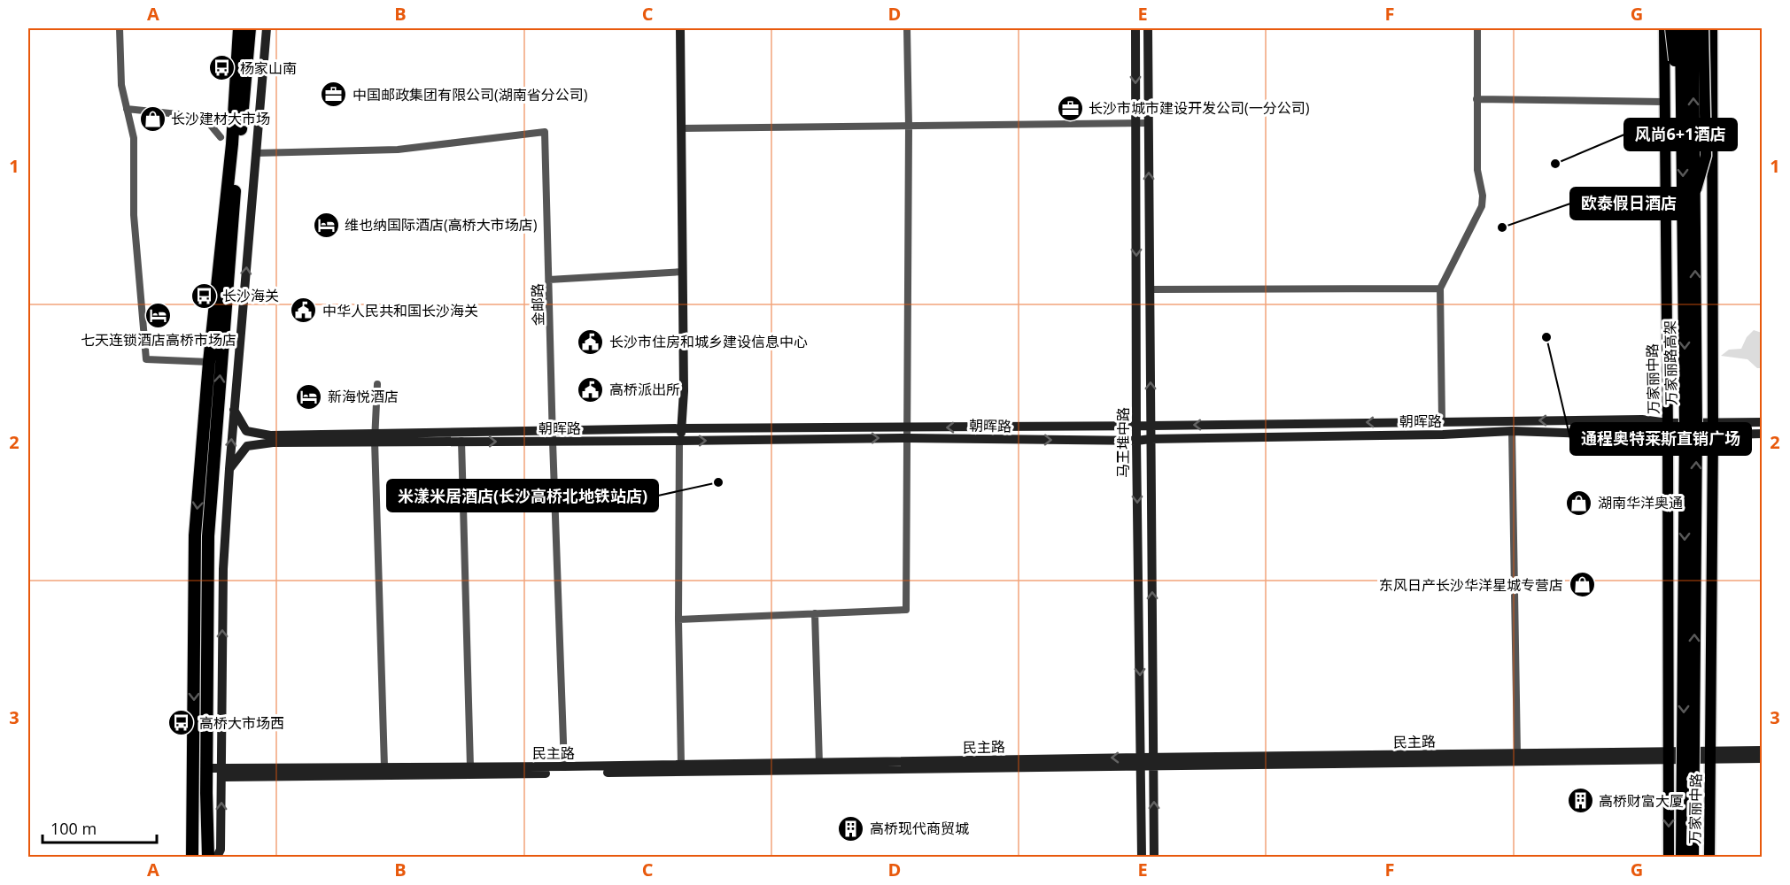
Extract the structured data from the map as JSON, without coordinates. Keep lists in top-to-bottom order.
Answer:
{
  "streets": {
    "highway": ["万家丽路高架"],
    "main road": ["万家丽中路"],
    "street": [
      "金邮路",
      "朝晖路",
      "马王堆中路",
      "民主路"
    ]
  },
  "crossings": [
    ["金邮路", "朝晖路"],
    ["金邮路", "民主路"],
    ["万家丽中路", "朝晖路"],
    ["万家丽中路", "民主路"],
    ["朝晖路", "马王堆中路"],
    ["马王堆中路", "民主路"]
  ],
  "places": {
    "bus stop": ["杨家山南", "长沙海关", "高桥大市场西"],
    "office": ["中国邮政集团有限公司(湖南省分公司)", "长沙市城市建设开发公司(一分公司)"],
    "shop": ["长沙建材大市场", "湖南华洋奥通", "东风日产长沙华洋星城专营店"],
    "other": [
      "风尚6+1酒店",
      "欧泰假日酒店",
      "通程奥特莱斯直销广场",
      "米漾米居酒店(长沙高桥北地铁站店)"
    ],
    "hotel": ["维也纳国际酒店(高桥大市场店)", "七天连锁酒店高桥市场店", "新海悦酒店"],
    "public building": ["中华人民共和国长沙海关", "长沙市住房和城乡建设信息中心", "高桥派出所"],
    "building": ["高桥财富大厦", "高桥现代商贸城"]
  },
  "scale_bar": "100 m",
  "grid": {
    "columns": [
      "A",
      "B",
      "C",
      "D",
      "E",
      "F",
      "G"
    ],
    "rows": ["1", "2", "3"]
  }
}
